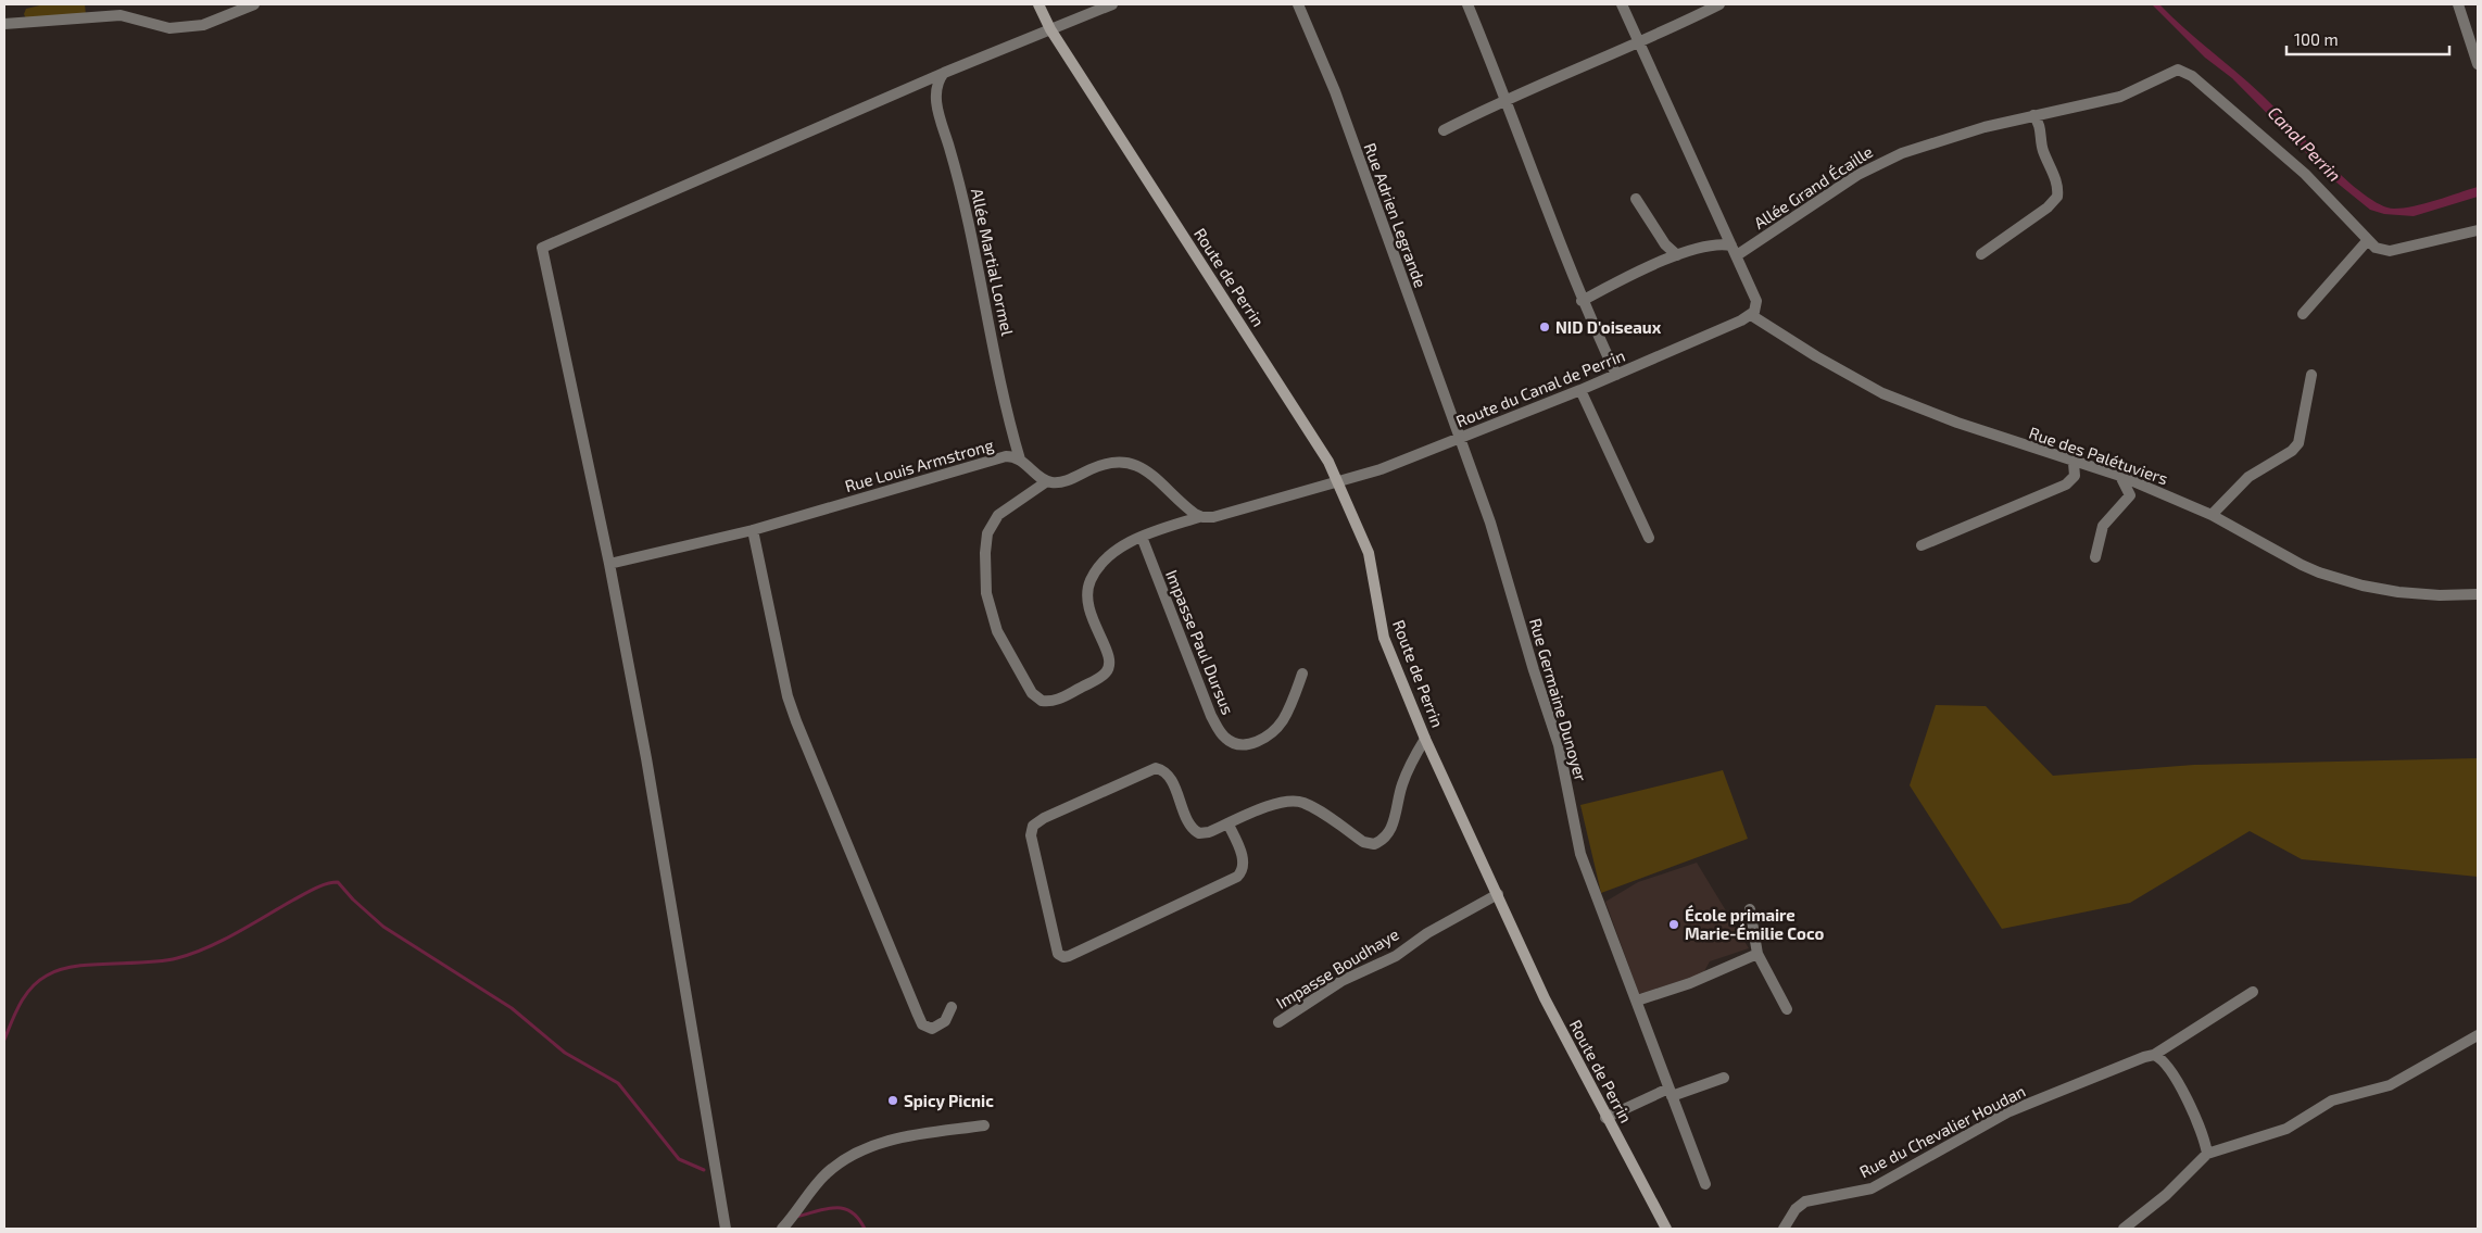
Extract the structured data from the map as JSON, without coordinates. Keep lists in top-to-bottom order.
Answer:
{
  "streets": {
    "main road": ["Route de Perrin"],
    "street": [
      "Allée Grand Écaille",
      "Rue Adrien Legrande",
      "Allée Martial Lormel",
      "Route du Canal de Perrin",
      "Rue des Palétuviers",
      "Rue Louis Armstrong",
      "Impasse Paul Dursus",
      "Rue Germaine Dunoyer",
      "Impasse Boudhaye",
      "Rue du Chevalier Houdan"
    ]
  },
  "crossings": [
    ["Rue Adrien Legrande", "Route du Canal de Perrin"],
    ["Rue Adrien Legrande", "Rue Germaine Dunoyer"],
    ["Allée Martial Lormel", "Rue Louis Armstrong"],
    ["Route de Perrin", "Route du Canal de Perrin"],
    ["Route de Perrin", "Impasse Boudhaye"],
    ["Route du Canal de Perrin", "Rue des Palétuviers"],
    ["Route du Canal de Perrin", "Rue Germaine Dunoyer"]
  ],
  "water": ["Canal Perrin"],
  "places": ["NID D'oiseaux", "École primaire Marie-Émilie Coco", "Spicy Picnic"],
  "scale_bar": "100 m"
}
